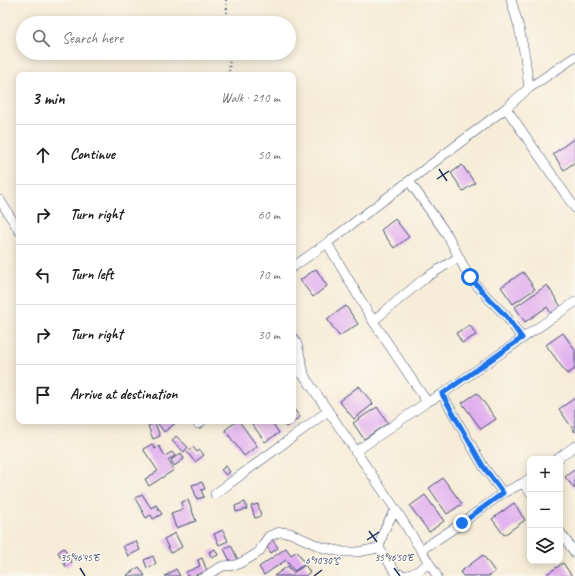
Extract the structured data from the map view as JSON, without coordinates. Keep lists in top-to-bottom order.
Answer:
{
  "page": {
    "search": "Search here",
    "heading": ["3 min", "Walk · 210 m"],
    "list": [
      ["Continue", "50 m"],
      ["Turn right", "60 m"],
      ["Turn left", "70 m"],
      ["Turn right", "30 m"],
      "Arrive at destination"
    ],
    "map_buttons": ["+", "−"]
  },
  "coordinates": ["35°46'45\"E", "35°46'50\"E", "6°10'30\"S"]
}
